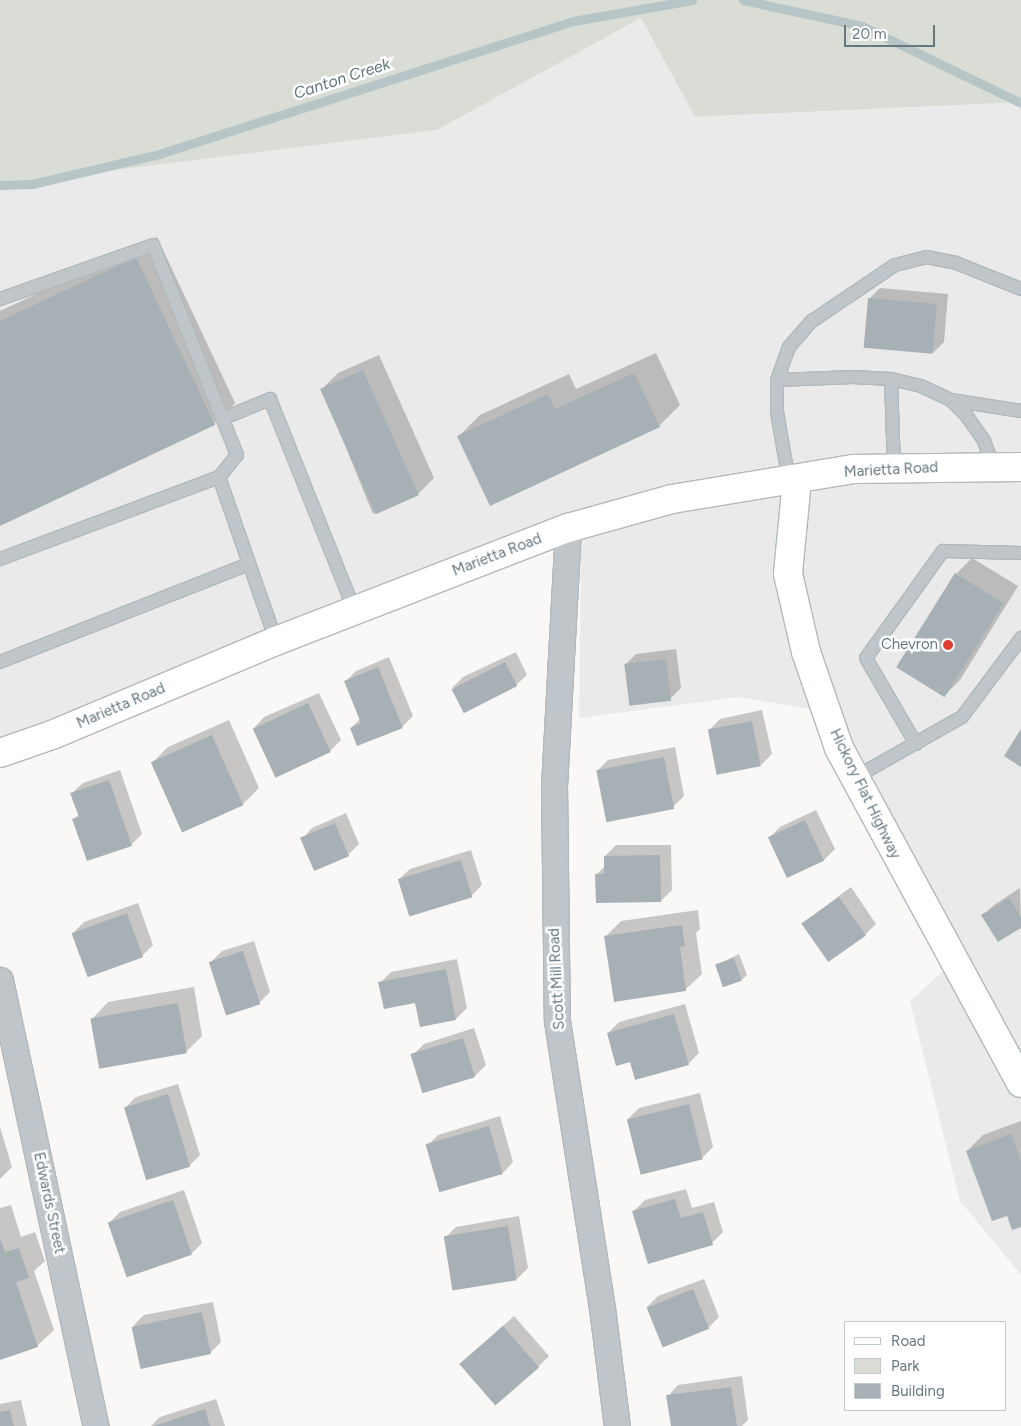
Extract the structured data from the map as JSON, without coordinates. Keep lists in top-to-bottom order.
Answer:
{
  "streets": {
    "street": [
      "Marietta Road",
      "Hickory Flat Highway",
      "Scott Mill Road",
      "Edwards Street"
    ]
  },
  "crossings": [
    ["Marietta Road", "Hickory Flat Highway"],
    ["Marietta Road", "Scott Mill Road"]
  ],
  "water": ["Canton Creek"],
  "places": ["Chevron"],
  "legend": ["Road", "Park", "Building"],
  "scale_bar": "20 m"
}
